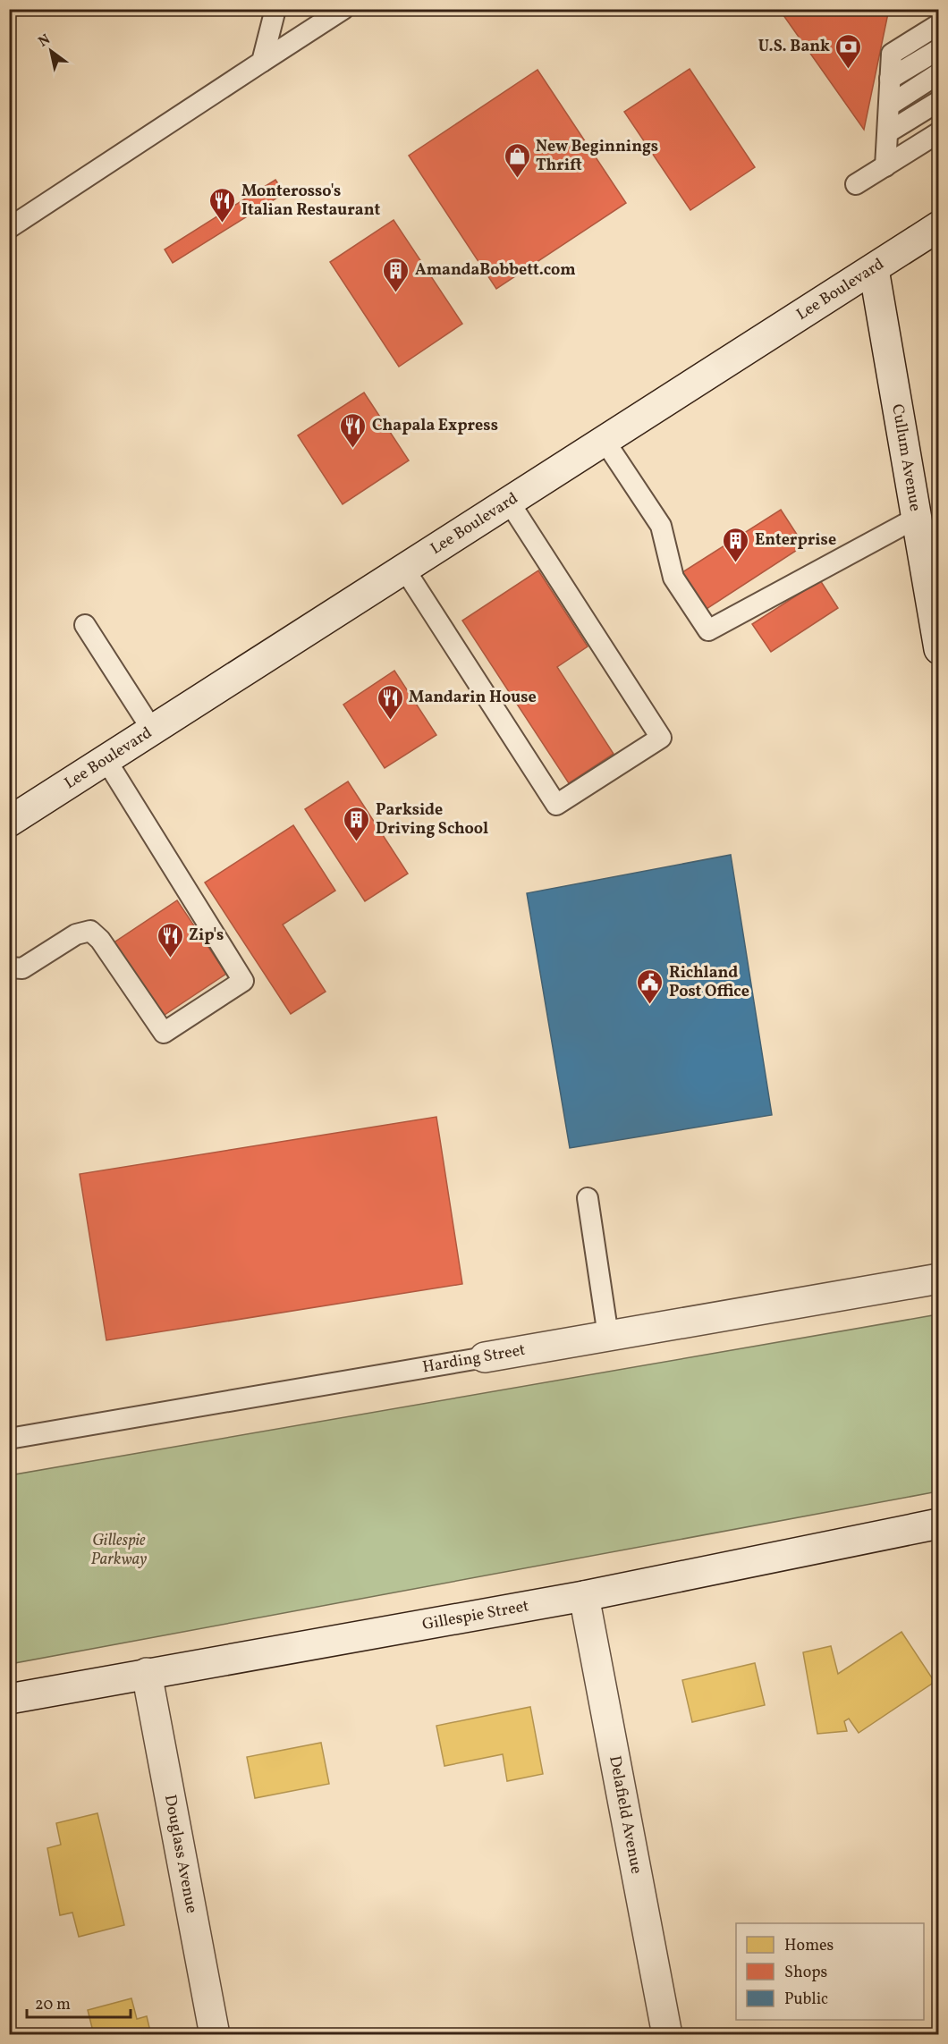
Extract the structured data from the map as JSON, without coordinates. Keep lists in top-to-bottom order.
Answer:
{
  "streets": {
    "street": [
      "Lee Boulevard",
      "Cullum Avenue",
      "Harding Street",
      "Gillespie Street",
      "Delafield Avenue",
      "Douglass Avenue"
    ]
  },
  "crossings": [
    ["Lee Boulevard", "Cullum Avenue"],
    ["Gillespie Street", "Delafield Avenue"],
    ["Gillespie Street", "Douglass Avenue"]
  ],
  "parks": ["Gillespie Parkway"],
  "places": {
    "bank": ["U.S. Bank"],
    "shop": ["New Beginnings Thrift"],
    "restaurant": [
      "Monterosso's Italian Restaurant",
      "Chapala Express",
      "Mandarin House",
      "Zip's"
    ],
    "building": ["AmandaBobbett.com", "Enterprise", "Parkside Driving School"],
    "public building": ["Richland Post Office"]
  },
  "legend": ["Homes", "Shops", "Public"],
  "scale_bar": "20 m",
  "north": "top left"
}
